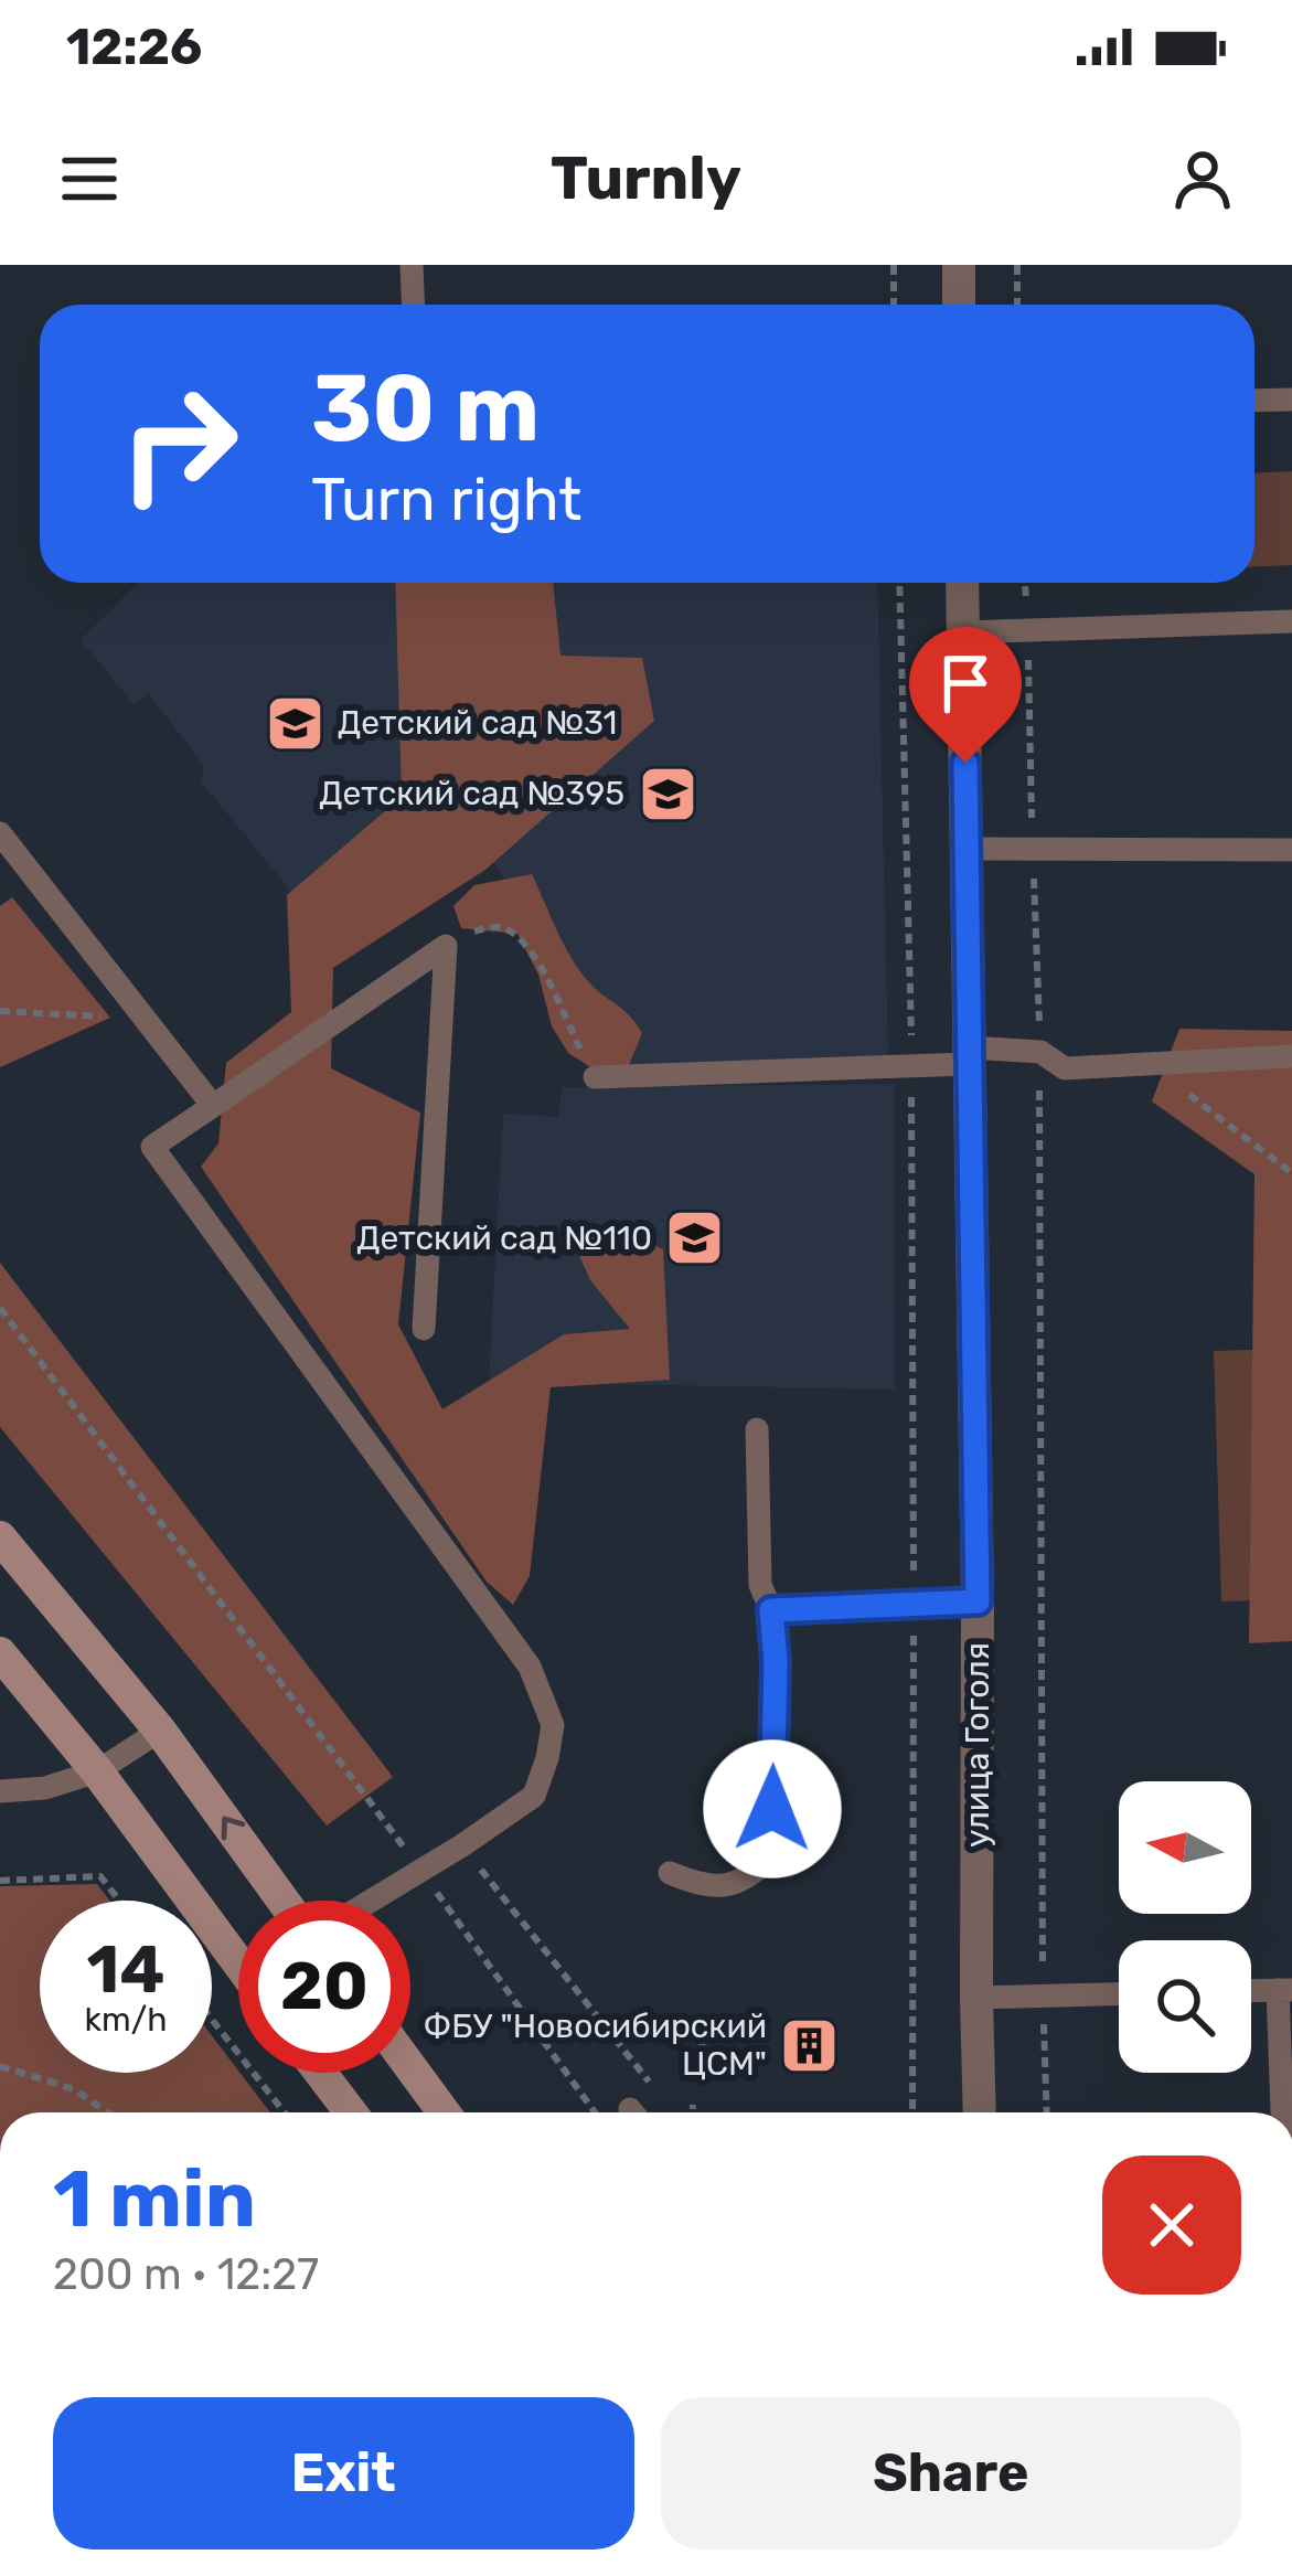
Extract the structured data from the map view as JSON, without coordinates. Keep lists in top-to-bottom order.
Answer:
{
  "streets": {
    "street": ["улица Гоголя"]
  },
  "places": {
    "school or university": ["Детский сад №31", "Детский сад №395", "Детский сад №110"],
    "building": ["ФБУ \"Новосибирский ЦСМ\""]
  },
  "north": "left",
  "page": {
    "status": "12:26",
    "header": "Turnly",
    "turn": ["30 m", "Turn right"],
    "speed": "14 km/h",
    "limit": "20",
    "heading": ["1 min", "200 m · 12:27"],
    "buttons": ["Exit", "Share"]
  }
}
